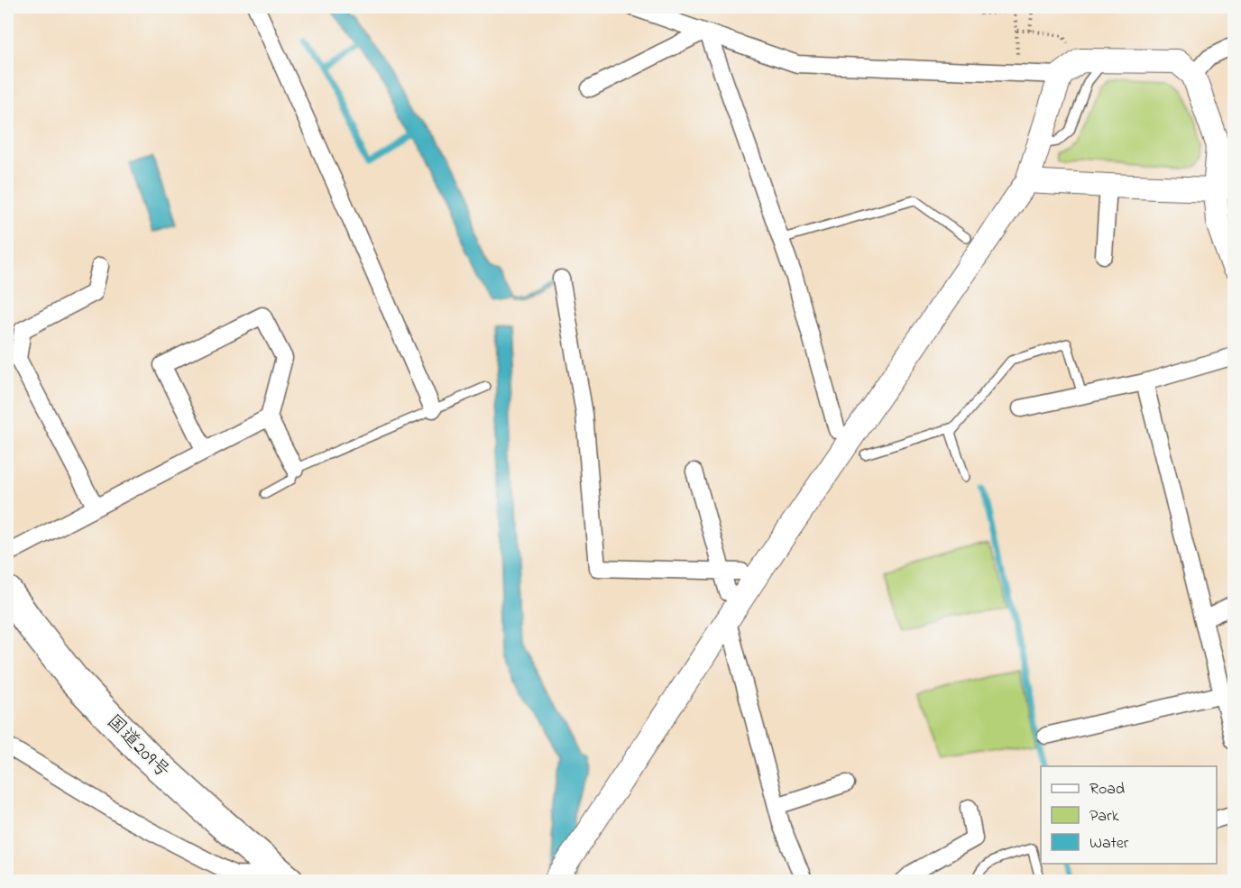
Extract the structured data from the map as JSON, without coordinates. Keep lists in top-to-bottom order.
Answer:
{
  "streets": {
    "highway": ["国道209号"]
  },
  "legend": ["Road", "Park", "Water"]
}
